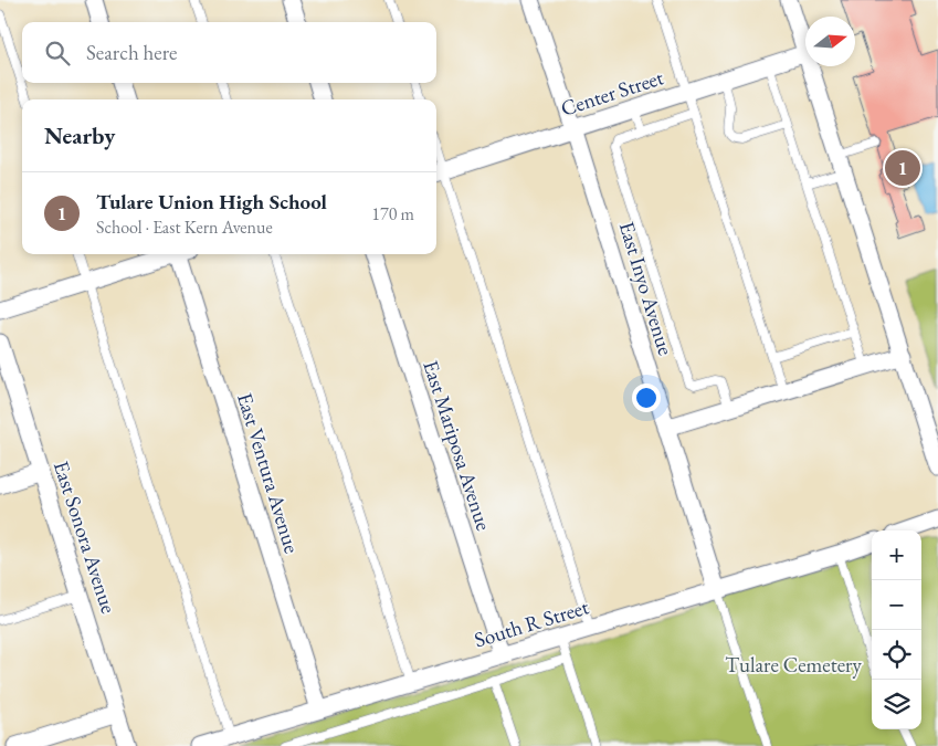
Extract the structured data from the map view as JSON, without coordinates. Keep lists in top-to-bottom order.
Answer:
{
  "streets": {
    "street": [
      "Center Street",
      "East Inyo Avenue",
      "East Mariposa Avenue",
      "East Ventura Avenue",
      "East Sonora Avenue",
      "South R Street"
    ]
  },
  "crossings": [
    ["Center Street", "East Inyo Avenue"],
    ["East Inyo Avenue", "South R Street"],
    ["East Mariposa Avenue", "South R Street"],
    ["East Ventura Avenue", "South R Street"]
  ],
  "parks": ["Tulare Cemetery"],
  "north": "right",
  "page": {
    "search": "Search here",
    "heading": "Nearby",
    "pins": "1",
    "list": [
      {
        "mark": "1",
        "name": "Tulare Union High School",
        "note": "School · East Kern Avenue",
        "value": "170 m"
      }
    ],
    "map_buttons": ["+", "−"]
  }
}
